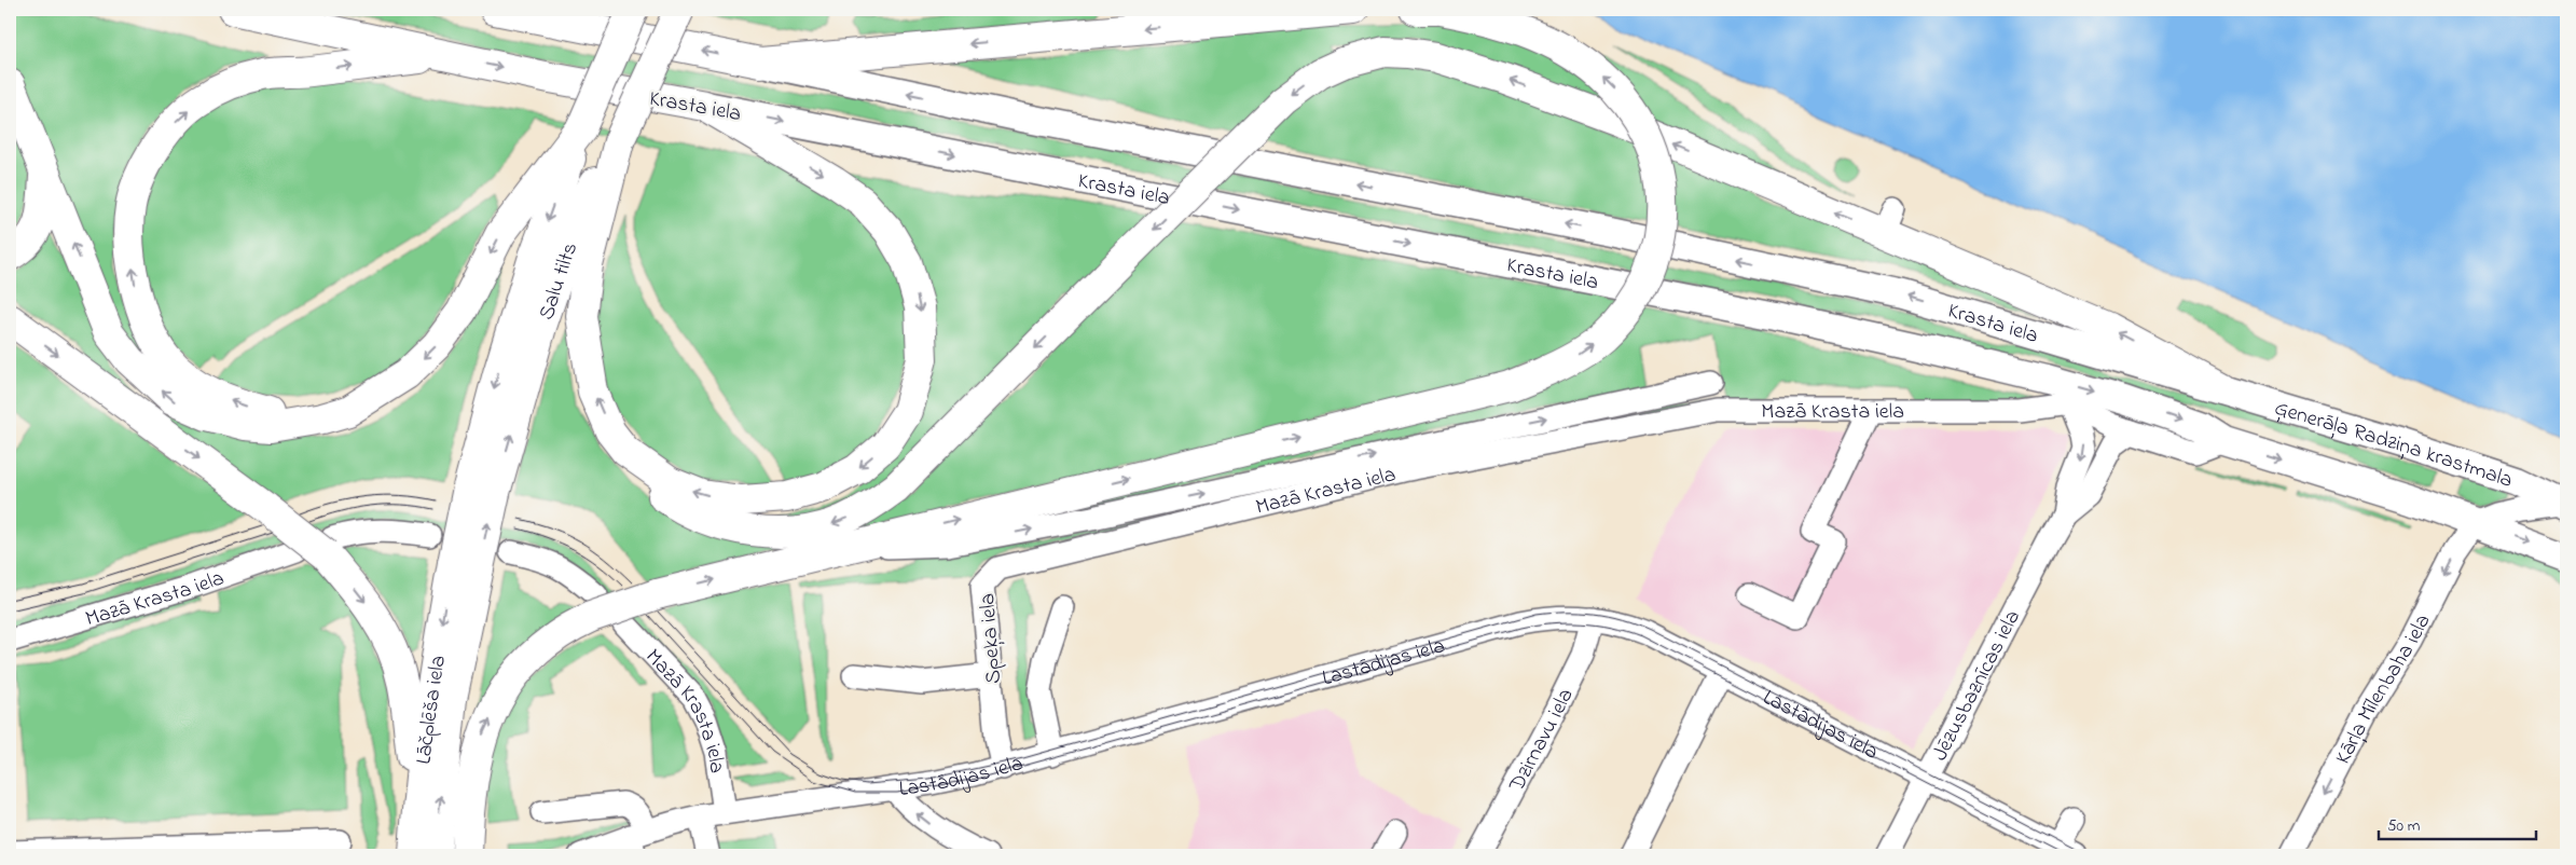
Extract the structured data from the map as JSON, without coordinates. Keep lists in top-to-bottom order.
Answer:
{
  "streets": {
    "highway": ["Krasta iela", "Salu tilts", "Lāčplēša iela"],
    "main road": ["Ģenerāļa Radziņa krastmala"],
    "street": [
      "Mazā Krasta iela",
      "Speķa iela",
      "Lastādijas iela",
      "Jēzusbaznīcas iela",
      "Kārļa Mīlenbaha iela",
      "Dzirnavu iela"
    ]
  },
  "crossings": [
    ["Krasta iela", "Mazā Krasta iela"],
    ["Krasta iela", "Ģenerāļa Radziņa krastmala"],
    ["Krasta iela", "Jēzusbaznīcas iela"],
    ["Salu tilts", "Lāčplēša iela"],
    ["Mazā Krasta iela", "Speķa iela"],
    ["Mazā Krasta iela", "Lastādijas iela"],
    ["Mazā Krasta iela", "Jēzusbaznīcas iela"],
    ["Speķa iela", "Lastādijas iela"],
    ["Lastādijas iela", "Jēzusbaznīcas iela"],
    ["Lastādijas iela", "Dzirnavu iela"]
  ],
  "one_way": ["Kārļa Mīlenbaha iela"],
  "scale_bar": "50 m"
}
